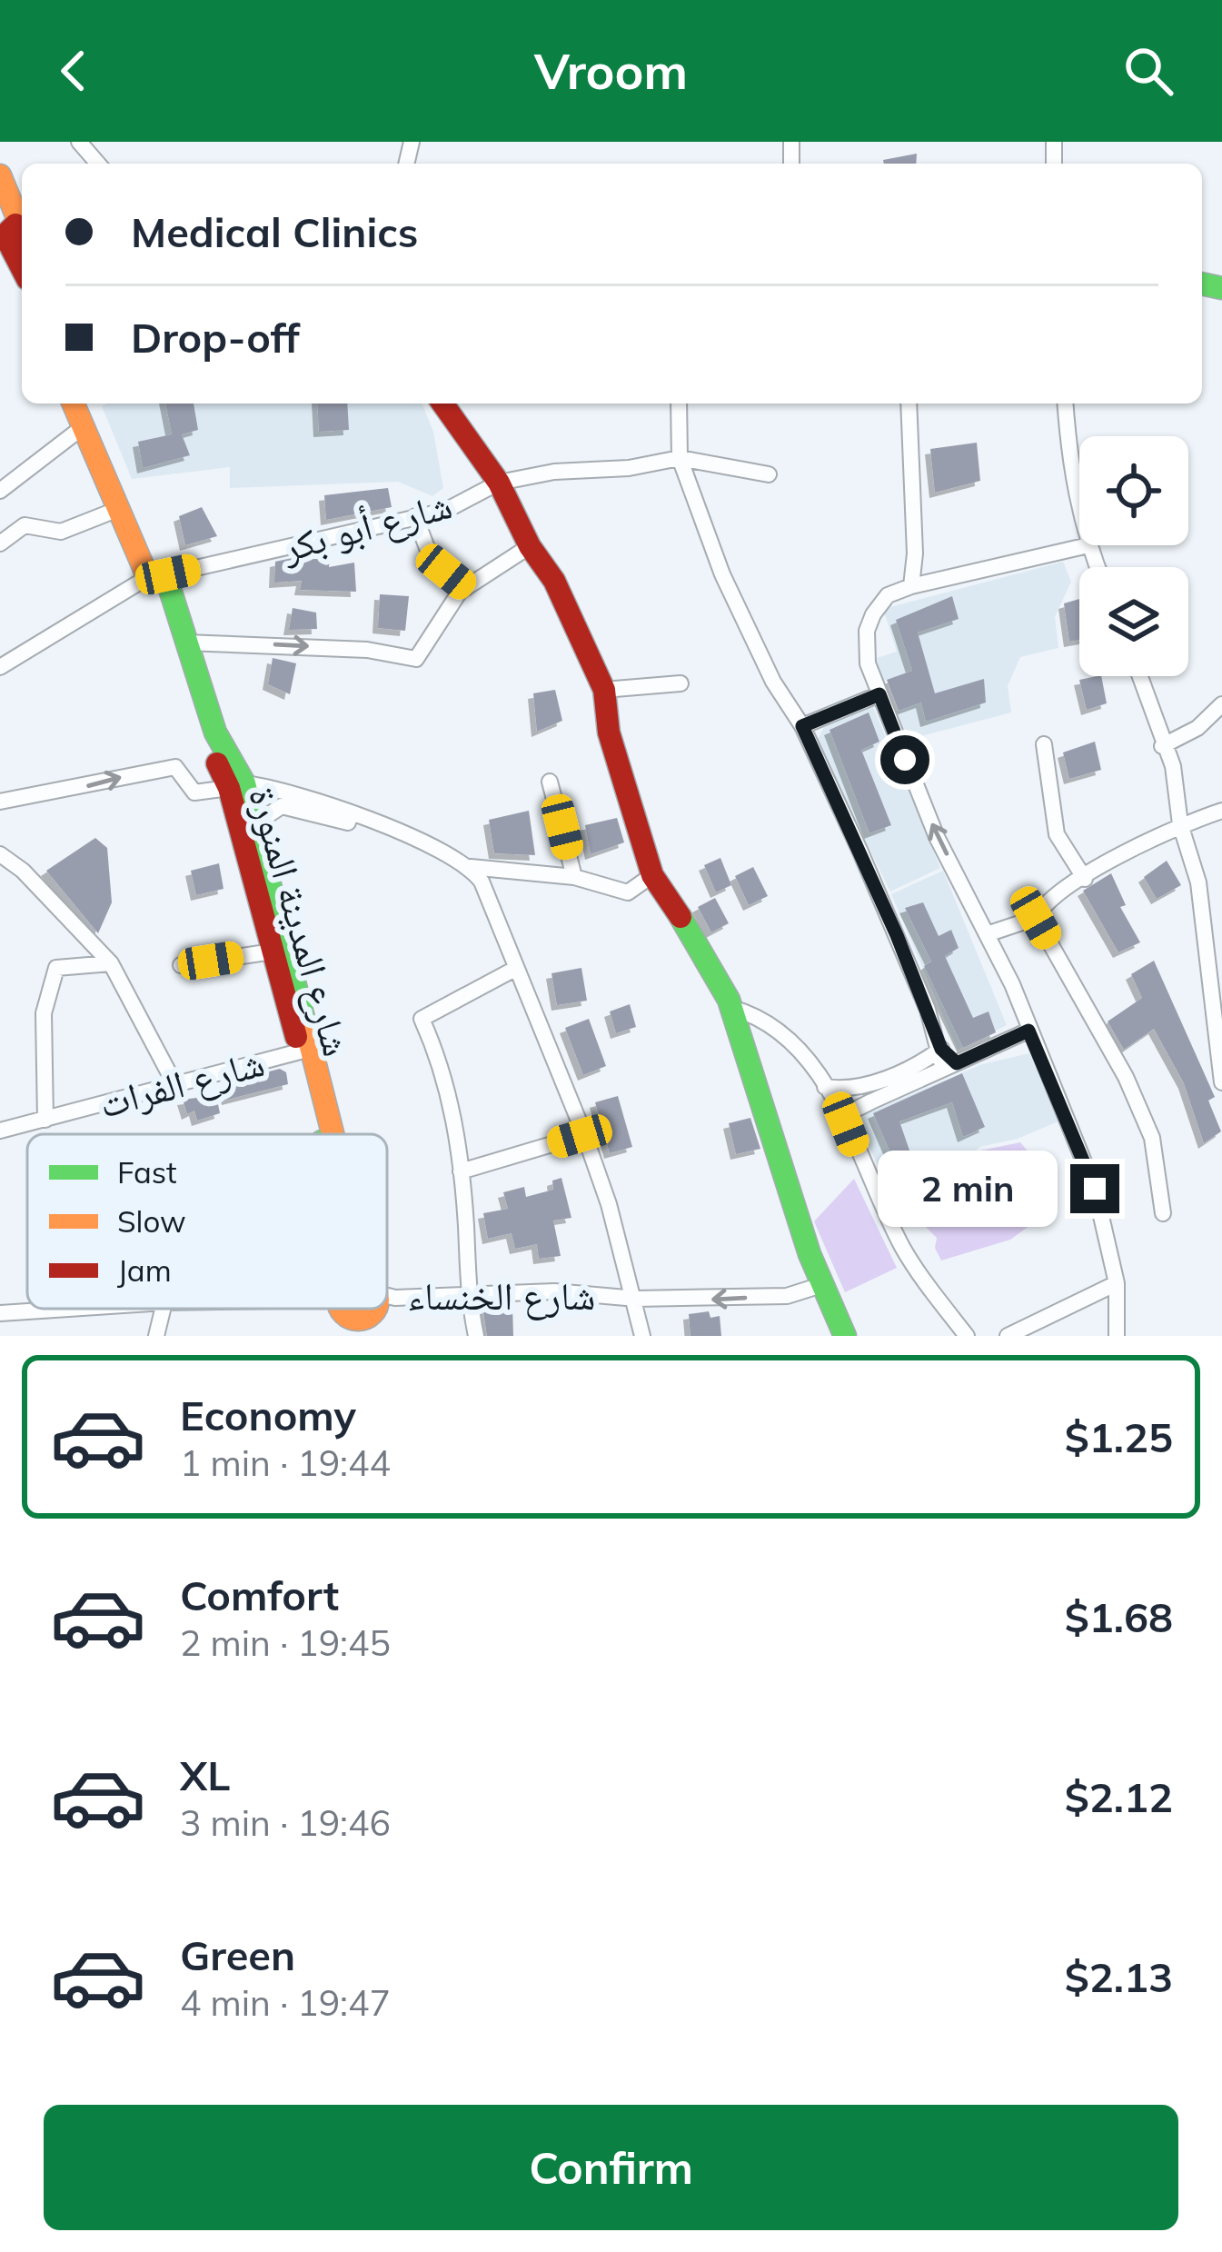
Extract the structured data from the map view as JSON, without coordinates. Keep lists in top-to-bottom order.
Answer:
{
  "streets": {
    "main road": ["شارع المدينة المنورة"],
    "street": ["شارع أبو بكر", "شارع الفرات", "شارع الخنساء"]
  },
  "crossings": [
    ["شارع أبو بكر", "شارع المدينة المنورة"],
    ["شارع المدينة المنورة", "شارع الفرات"]
  ],
  "one_way": ["شارع الخنساء"],
  "legend": ["Fast", "Slow", "Jam"],
  "page": {
    "header": "Vroom",
    "banner": ["Medical Clinics", "Drop-off"],
    "bubble": "2 min",
    "list": [
      {
        "name": "Economy",
        "note": "1 min · 19:44",
        "value": "$1.25"
      },
      {
        "name": "Comfort",
        "note": "2 min · 19:45",
        "value": "$1.68"
      },
      {
        "name": "XL",
        "note": "3 min · 19:46",
        "value": "$2.12"
      },
      {
        "name": "Green",
        "note": "4 min · 19:47",
        "value": "$2.13"
      }
    ],
    "buttons": "Confirm"
  }
}
